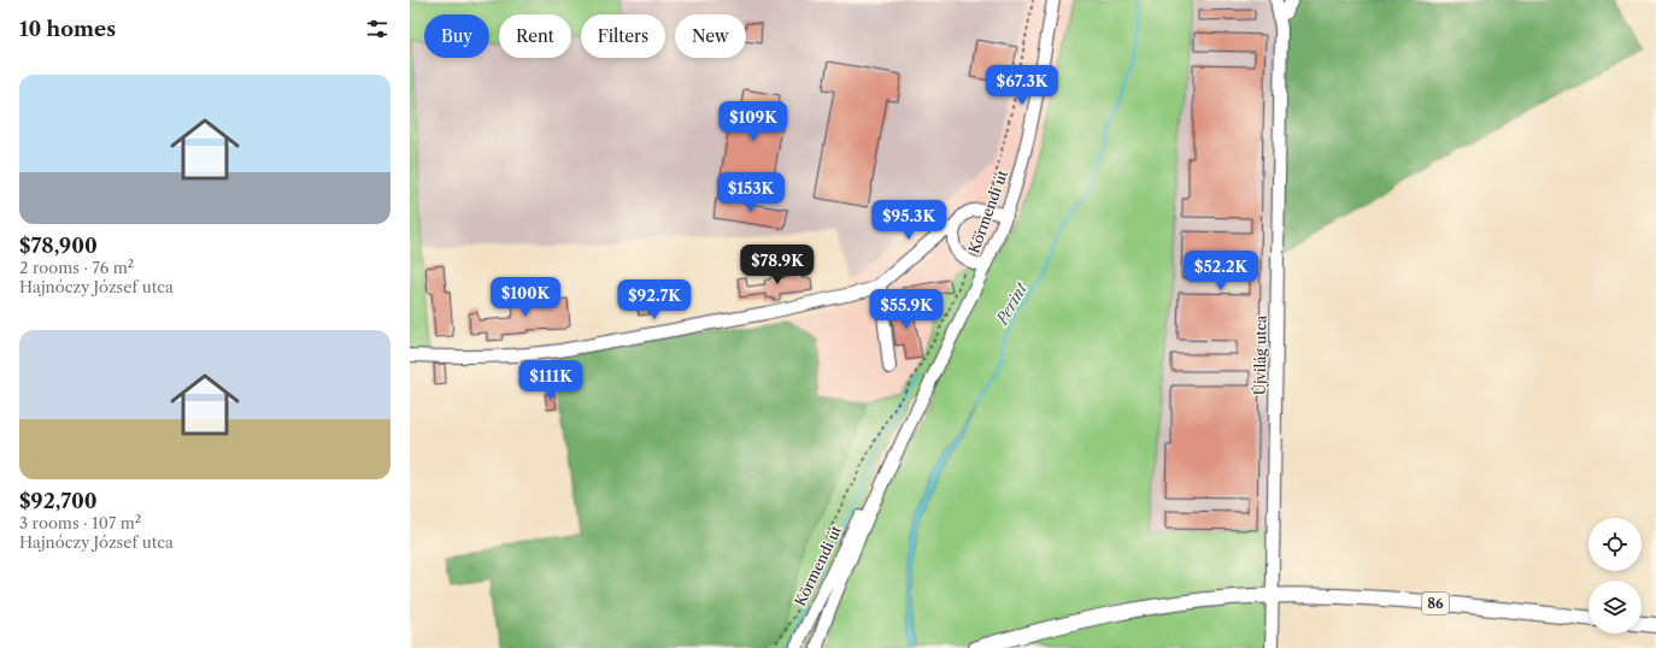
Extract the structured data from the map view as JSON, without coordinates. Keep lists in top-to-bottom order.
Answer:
{
  "streets": {
    "main road": ["86"],
    "street": ["Körmendi út", "Újvilág utca"]
  },
  "crossings": [
    ["Újvilág utca", "86"]
  ],
  "water": ["Perint"],
  "page": {
    "heading": "10 homes",
    "chip": [
      "Buy",
      "Rent",
      "Filters",
      "New"
    ],
    "list": [
      {
        "name": "$78,900",
        "note": "2 rooms · 76 m² · Hajnóczy József utca"
      },
      {
        "name": "$92,700",
        "note": "3 rooms · 107 m² · Hajnóczy József utca"
      }
    ],
    "price": [
      "$67.3K",
      "$109K",
      "$153K",
      "$95.3K",
      "$78.9K",
      "$52.2K",
      "$100K",
      "$92.7K",
      "$55.9K",
      "$111K"
    ]
  }
}
